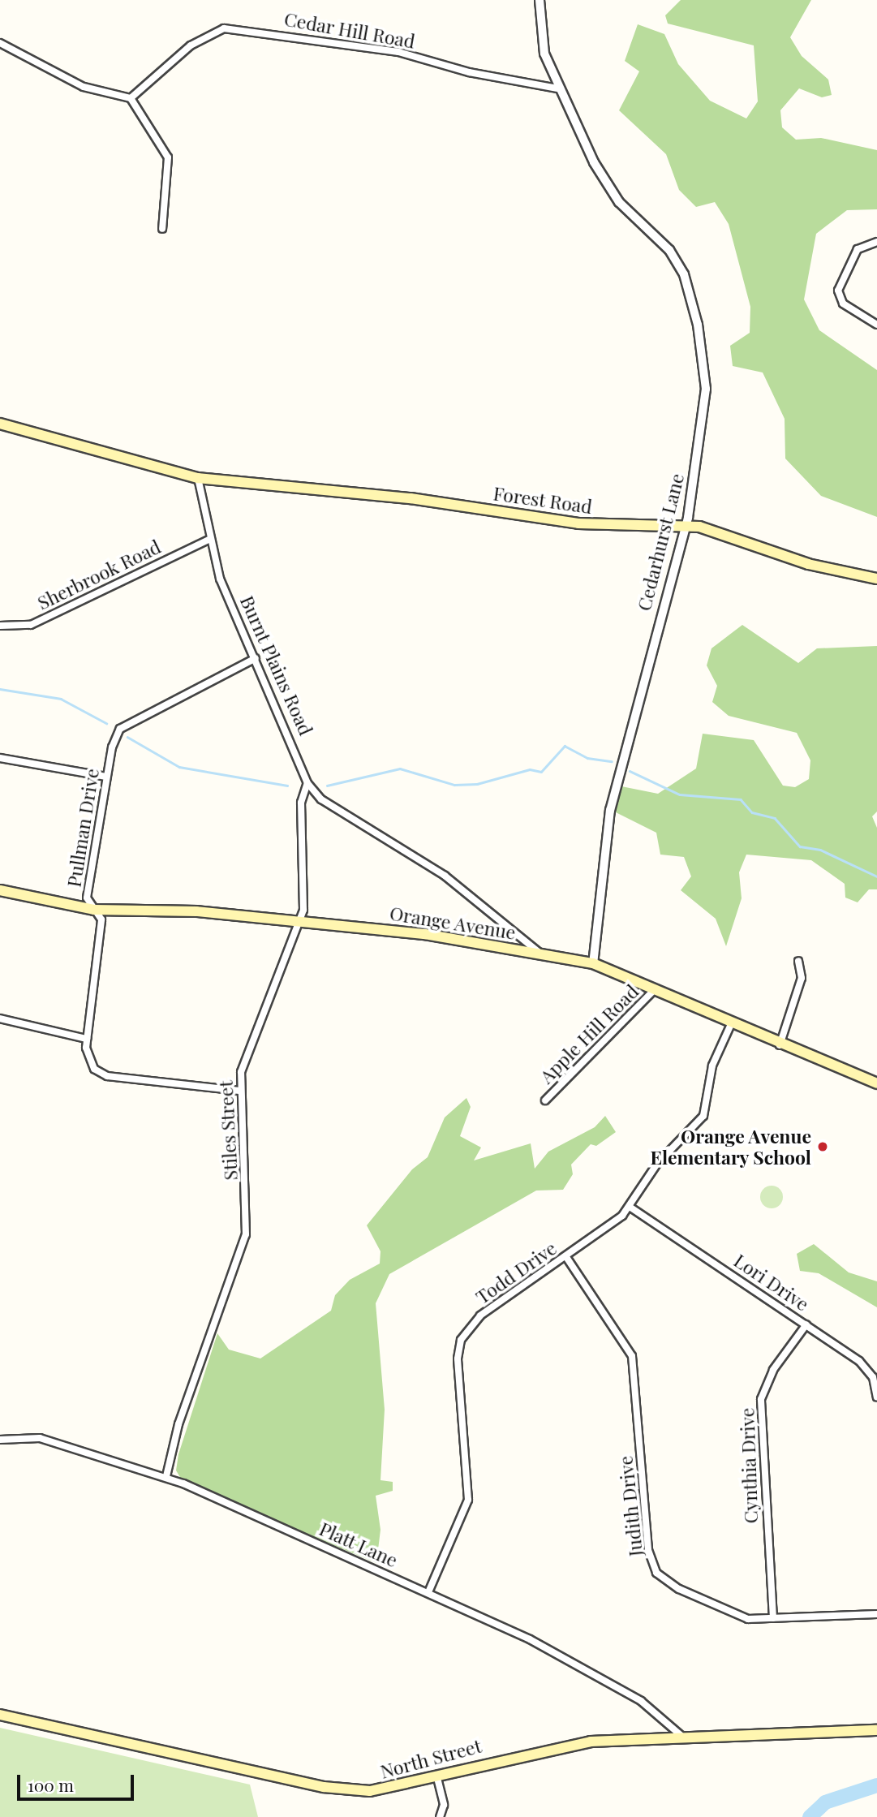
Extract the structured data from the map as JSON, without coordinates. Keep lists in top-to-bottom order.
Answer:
{
  "streets": {
    "main road": ["Forest Road", "Orange Avenue", "North Street"],
    "street": [
      "Cedar Hill Road",
      "Cedarhurst Lane",
      "Sherbrook Road",
      "Burnt Plains Road",
      "Pullman Drive",
      "Apple Hill Road",
      "Stiles Street",
      "Todd Drive",
      "Lori Drive",
      "Cynthia Drive",
      "Judith Drive",
      "Platt Lane"
    ]
  },
  "crossings": [
    ["Cedar Hill Road", "Cedarhurst Lane"],
    ["Forest Road", "Cedarhurst Lane"],
    ["Forest Road", "Burnt Plains Road"],
    ["Cedarhurst Lane", "Orange Avenue"],
    ["Sherbrook Road", "Burnt Plains Road"],
    ["Burnt Plains Road", "Pullman Drive"],
    ["Burnt Plains Road", "Orange Avenue"],
    ["Burnt Plains Road", "Stiles Street"],
    ["Pullman Drive", "Orange Avenue"],
    ["Pullman Drive", "Stiles Street"],
    ["Orange Avenue", "Apple Hill Road"],
    ["Orange Avenue", "Stiles Street"],
    ["Orange Avenue", "Todd Drive"],
    ["Stiles Street", "Platt Lane"],
    ["Todd Drive", "Lori Drive"],
    ["Todd Drive", "Judith Drive"],
    ["Todd Drive", "Platt Lane"],
    ["Lori Drive", "Cynthia Drive"],
    ["Cynthia Drive", "Judith Drive"],
    ["Platt Lane", "North Street"]
  ],
  "places": ["Orange Avenue Elementary School"],
  "scale_bar": "100 m"
}
